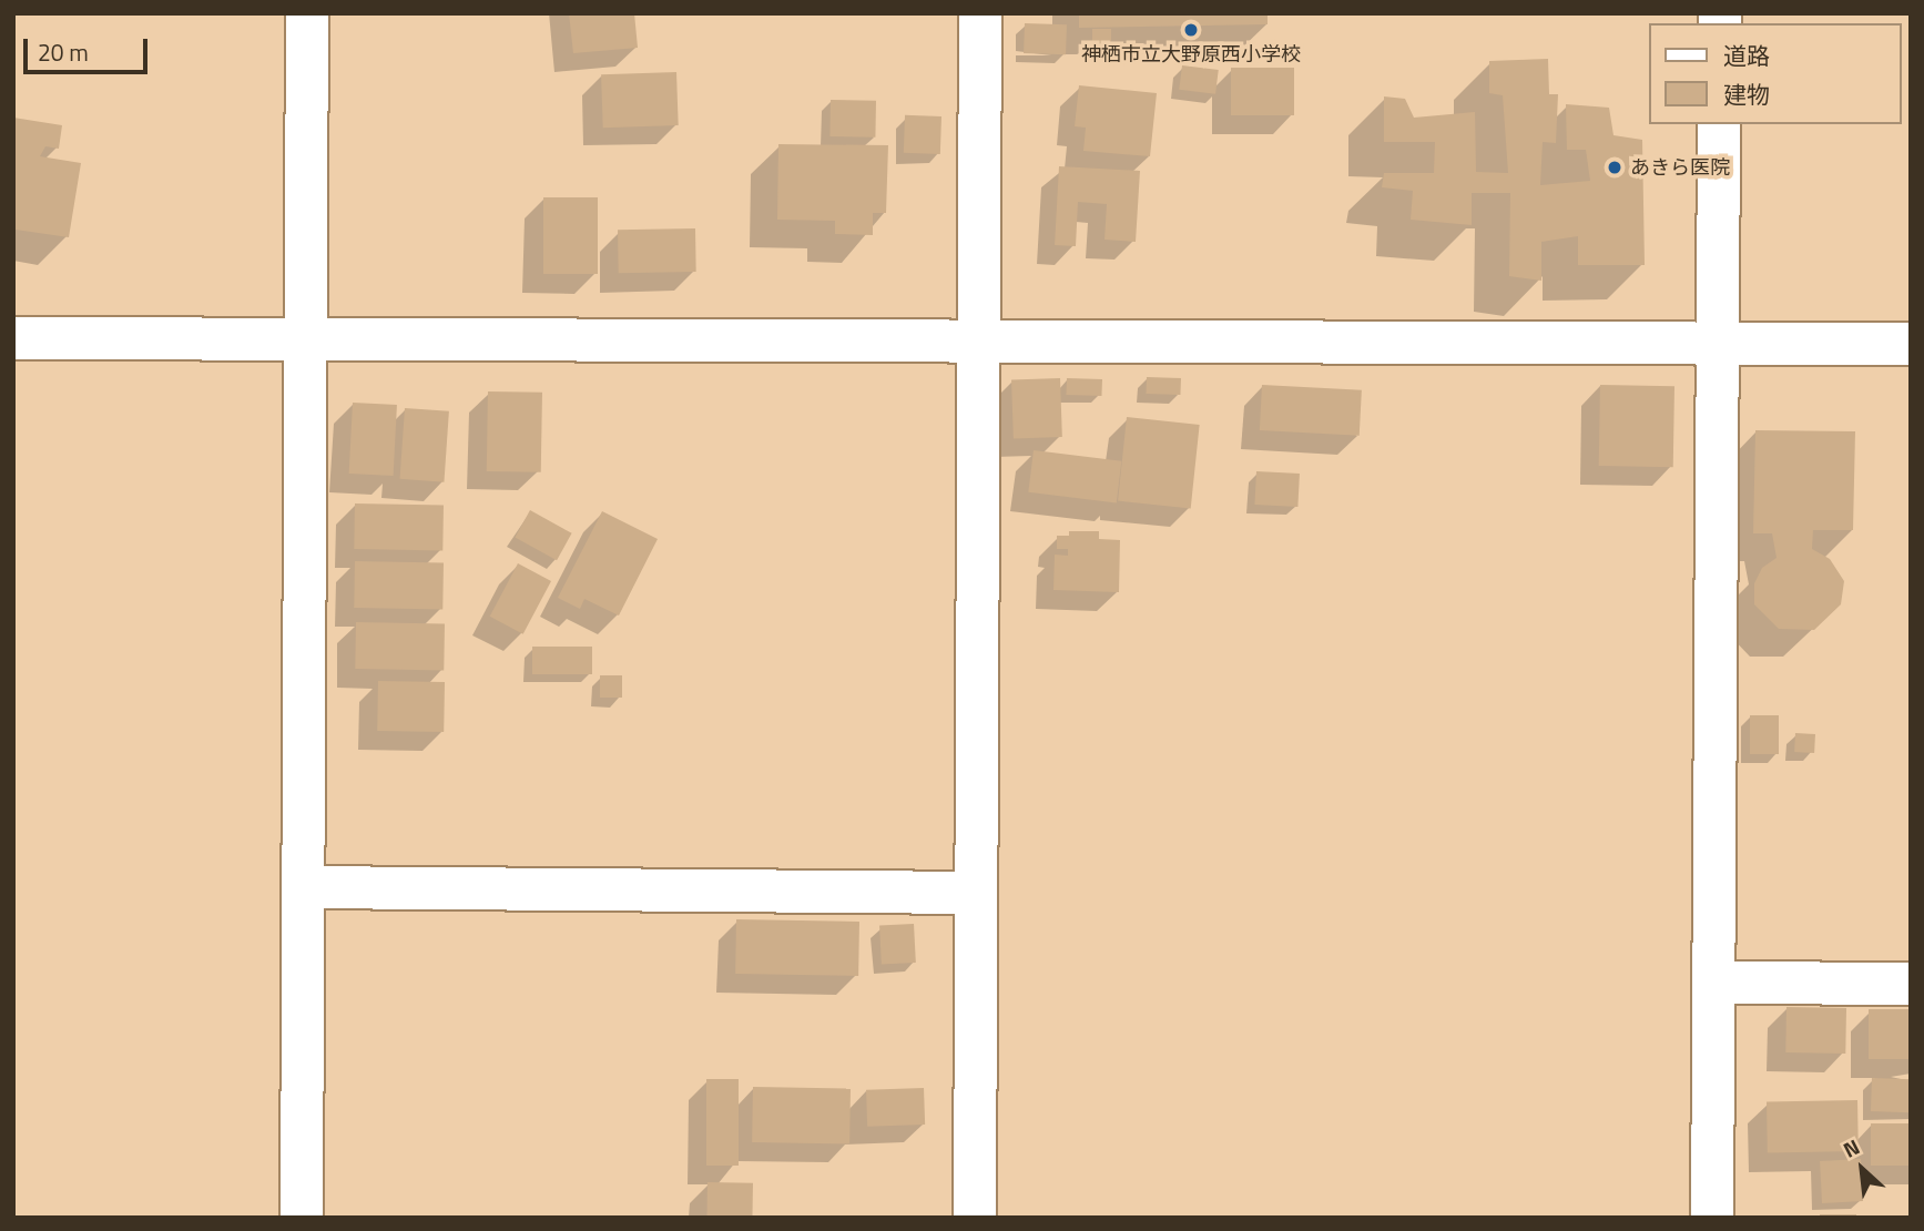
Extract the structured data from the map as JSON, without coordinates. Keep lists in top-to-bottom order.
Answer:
{
  "places": ["神栖市立大野原西小学校", "あきら医院"],
  "legend": ["道路", "建物"],
  "scale_bar": "20 m",
  "north": "top left"
}
